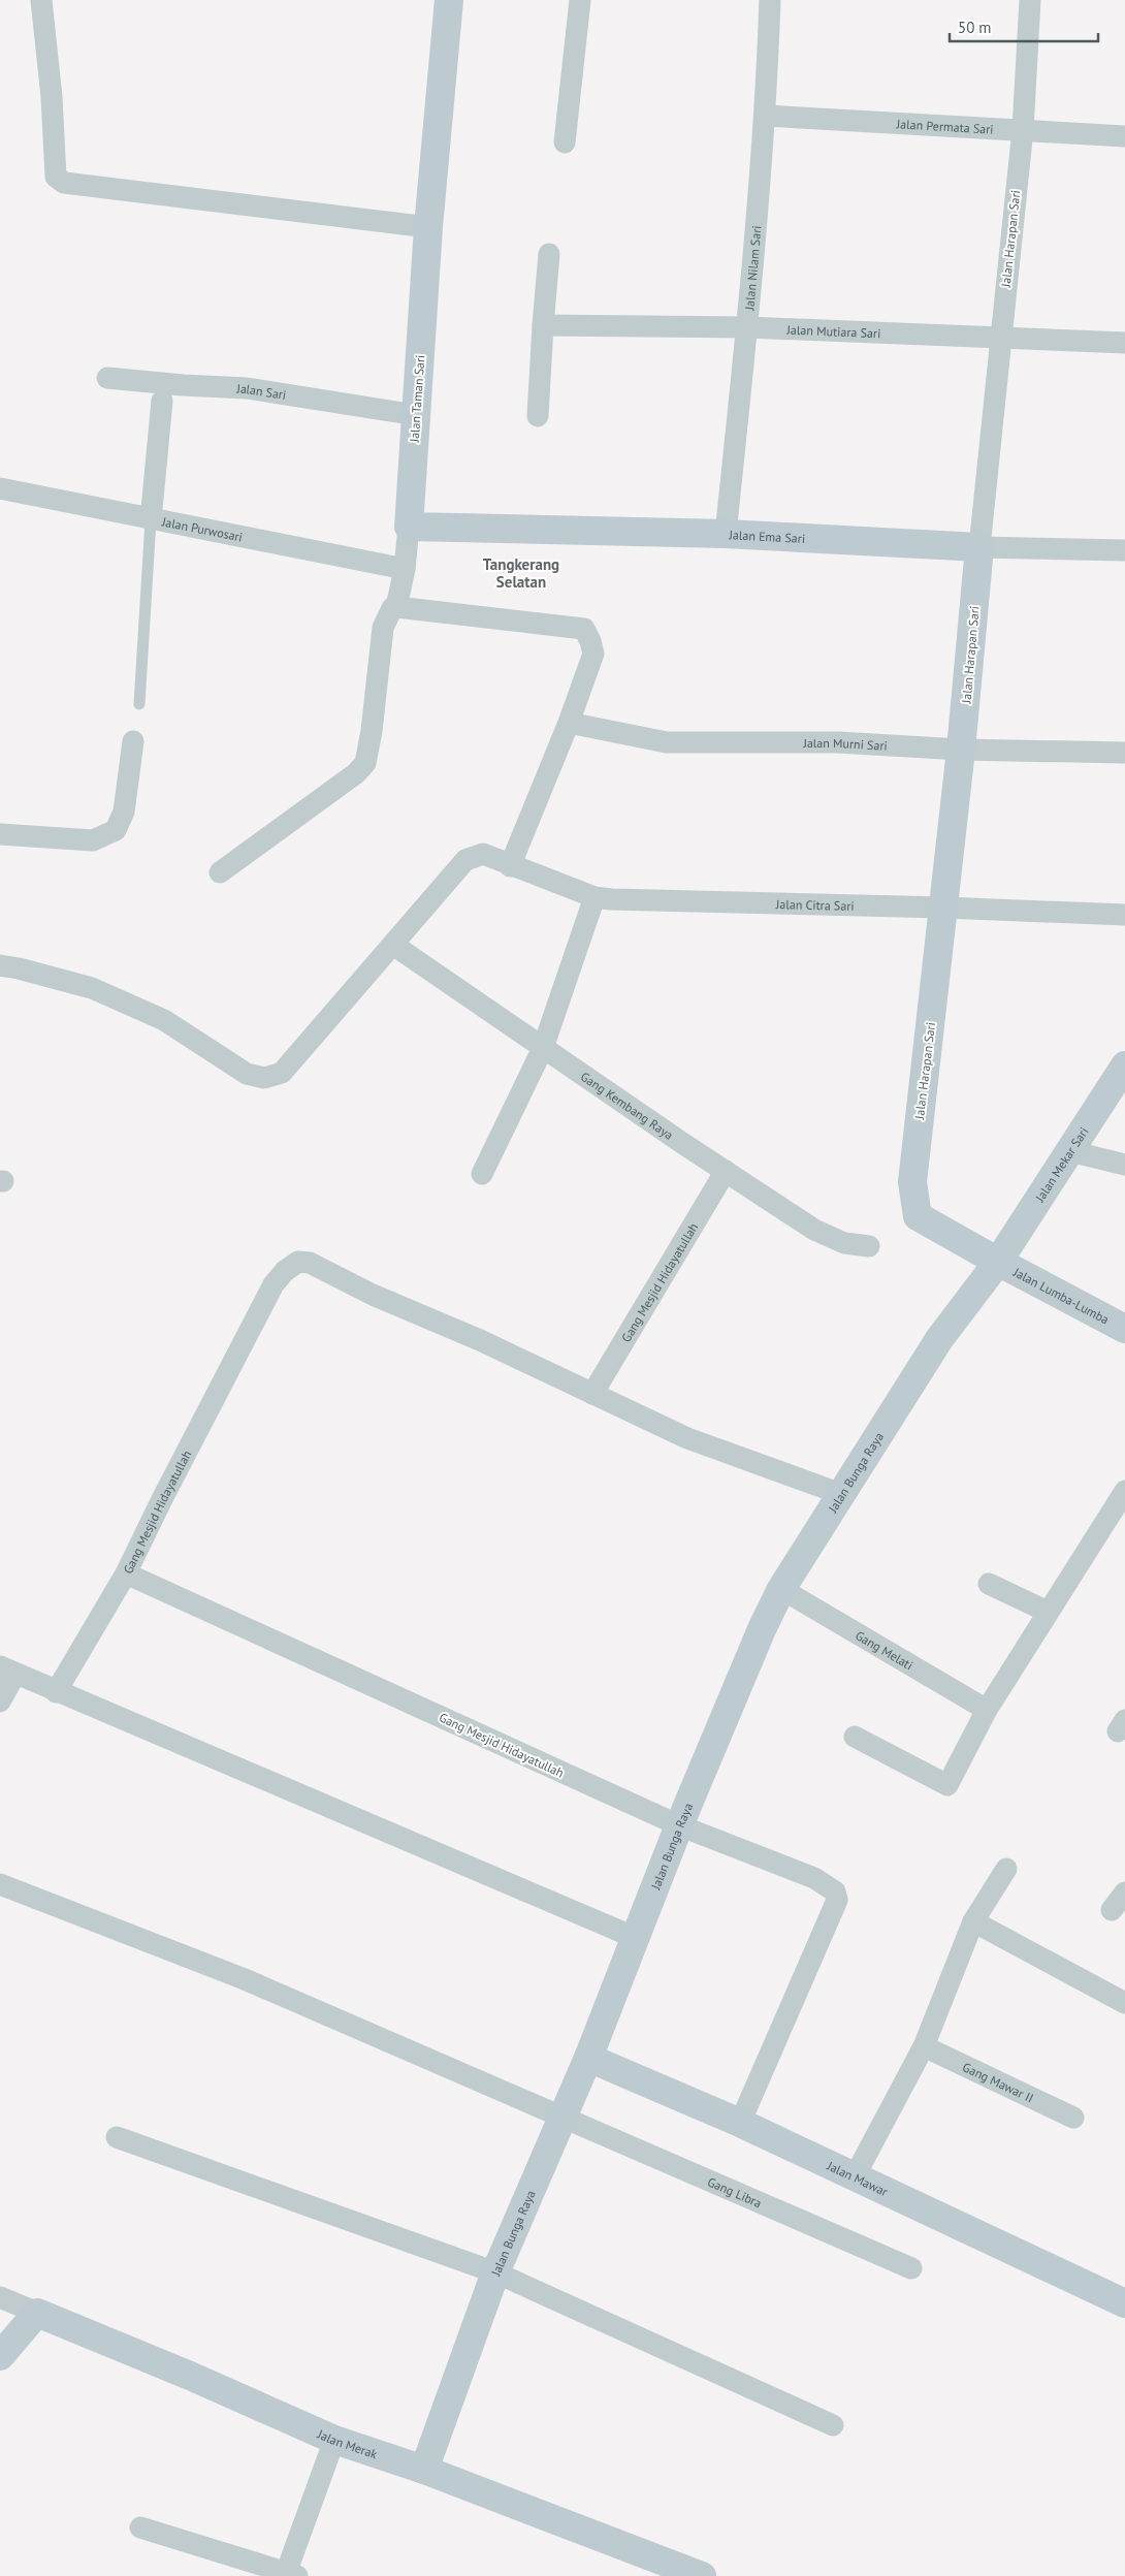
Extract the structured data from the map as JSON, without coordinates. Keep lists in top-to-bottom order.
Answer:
{
  "streets": {
    "street": [
      "Jalan Permata Sari",
      "Jalan Harapan Sari",
      "Jalan Nilam Sari",
      "Jalan Mutiara Sari",
      "Jalan Sari",
      "Jalan Taman Sari",
      "Jalan Purwosari",
      "Jalan Ema Sari",
      "Jalan Murni Sari",
      "Jalan Citra Sari",
      "Gang Kembang Raya",
      "Jalan Mekar Sari",
      "Gang Mesjid Hidayatullah",
      "Jalan Lumba-Lumba",
      "Jalan Bunga Raya",
      "Gang Melati",
      "Gang Mawar II",
      "Jalan Mawar",
      "Gang Libra",
      "Jalan Merak"
    ]
  },
  "crossings": [
    ["Jalan Permata Sari", "Jalan Harapan Sari"],
    ["Jalan Permata Sari", "Jalan Nilam Sari"],
    ["Jalan Harapan Sari", "Jalan Mutiara Sari"],
    ["Jalan Harapan Sari", "Jalan Ema Sari"],
    ["Jalan Harapan Sari", "Jalan Murni Sari"],
    ["Jalan Harapan Sari", "Jalan Citra Sari"],
    ["Jalan Harapan Sari", "Jalan Mekar Sari"],
    ["Jalan Harapan Sari", "Jalan Lumba-Lumba"],
    ["Jalan Harapan Sari", "Jalan Bunga Raya"],
    ["Jalan Nilam Sari", "Jalan Mutiara Sari"],
    ["Jalan Nilam Sari", "Jalan Ema Sari"],
    ["Jalan Sari", "Jalan Taman Sari"],
    ["Jalan Taman Sari", "Jalan Purwosari"],
    ["Jalan Taman Sari", "Jalan Ema Sari"],
    ["Jalan Citra Sari", "Gang Kembang Raya"],
    ["Gang Kembang Raya", "Gang Mesjid Hidayatullah"],
    ["Jalan Mekar Sari", "Jalan Lumba-Lumba"],
    ["Jalan Mekar Sari", "Jalan Bunga Raya"],
    ["Gang Mesjid Hidayatullah", "Jalan Bunga Raya"],
    ["Gang Mesjid Hidayatullah", "Jalan Mawar"],
    ["Jalan Lumba-Lumba", "Jalan Bunga Raya"],
    ["Jalan Bunga Raya", "Gang Melati"],
    ["Jalan Bunga Raya", "Jalan Mawar"],
    ["Jalan Bunga Raya", "Gang Libra"],
    ["Jalan Bunga Raya", "Jalan Merak"]
  ],
  "districts": ["Tangkerang Selatan"],
  "scale_bar": "50 m"
}
